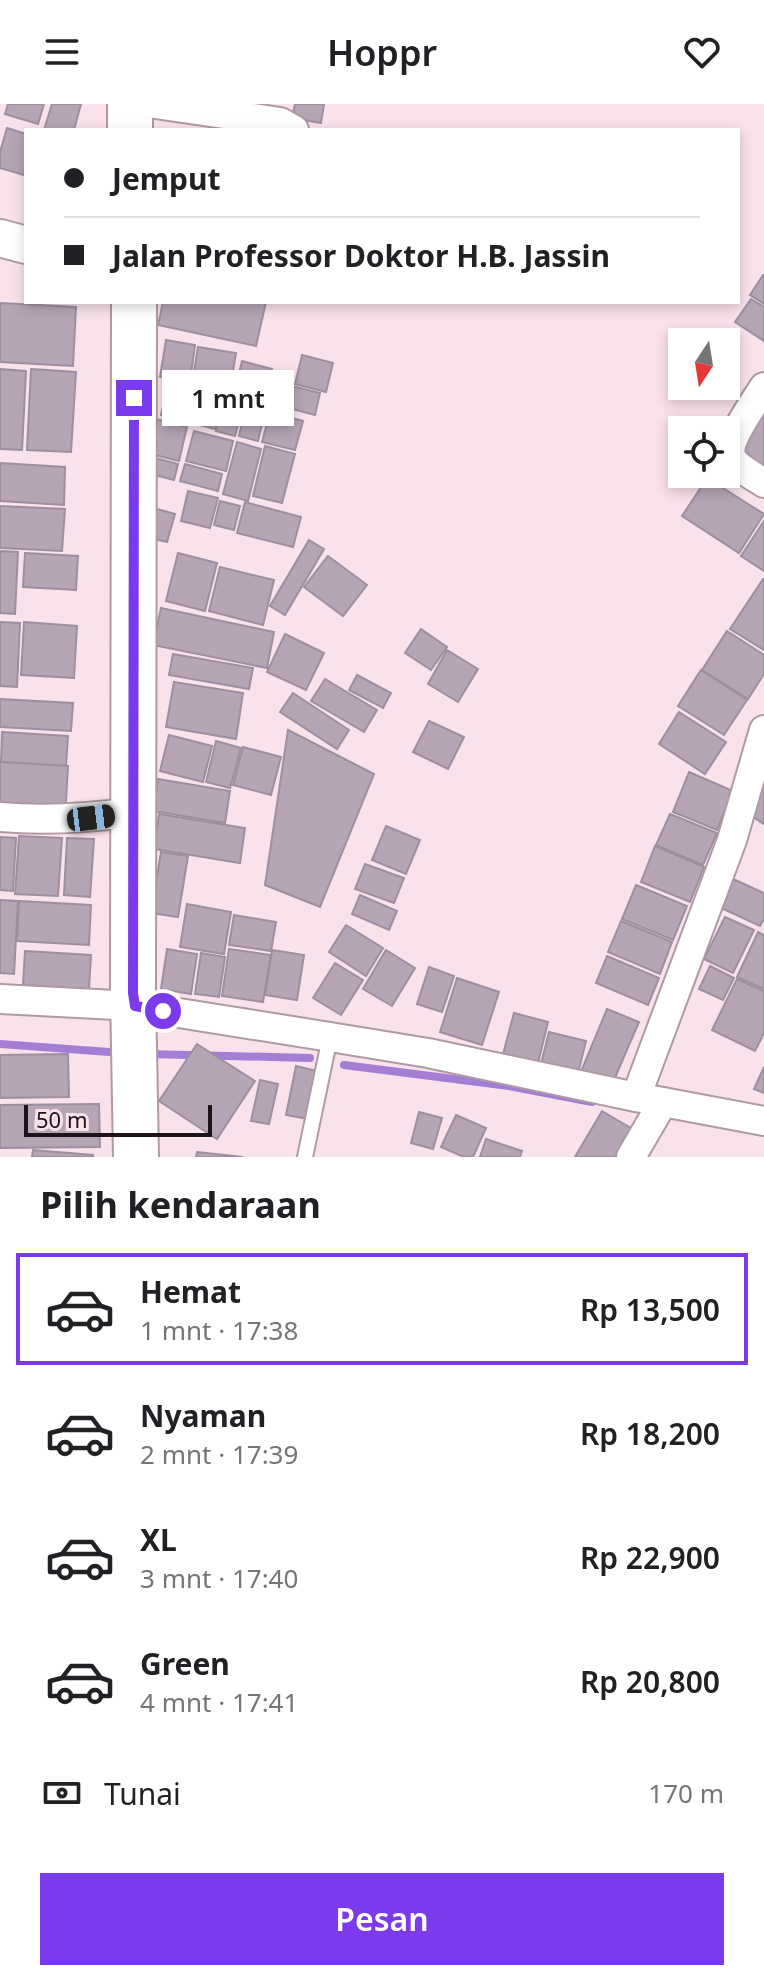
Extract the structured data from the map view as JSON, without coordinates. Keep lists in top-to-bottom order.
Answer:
{
  "scale_bar": "50 m",
  "north": "bottom",
  "page": {
    "header": "Hoppr",
    "banner": ["Jemput", "Jalan Professor Doktor H.B. Jassin"],
    "bubble": "1 mnt",
    "scale": "50 m",
    "heading": "Pilih kendaraan",
    "list": [
      {
        "name": "Hemat",
        "note": "1 mnt · 17:38",
        "value": "Rp 13,500"
      },
      {
        "name": "Nyaman",
        "note": "2 mnt · 17:39",
        "value": "Rp 18,200"
      },
      {
        "name": "XL",
        "note": "3 mnt · 17:40",
        "value": "Rp 22,900"
      },
      {
        "name": "Green",
        "note": "4 mnt · 17:41",
        "value": "Rp 20,800"
      }
    ],
    "pay": ["Tunai", "170 m"],
    "buttons": "Pesan"
  }
}
